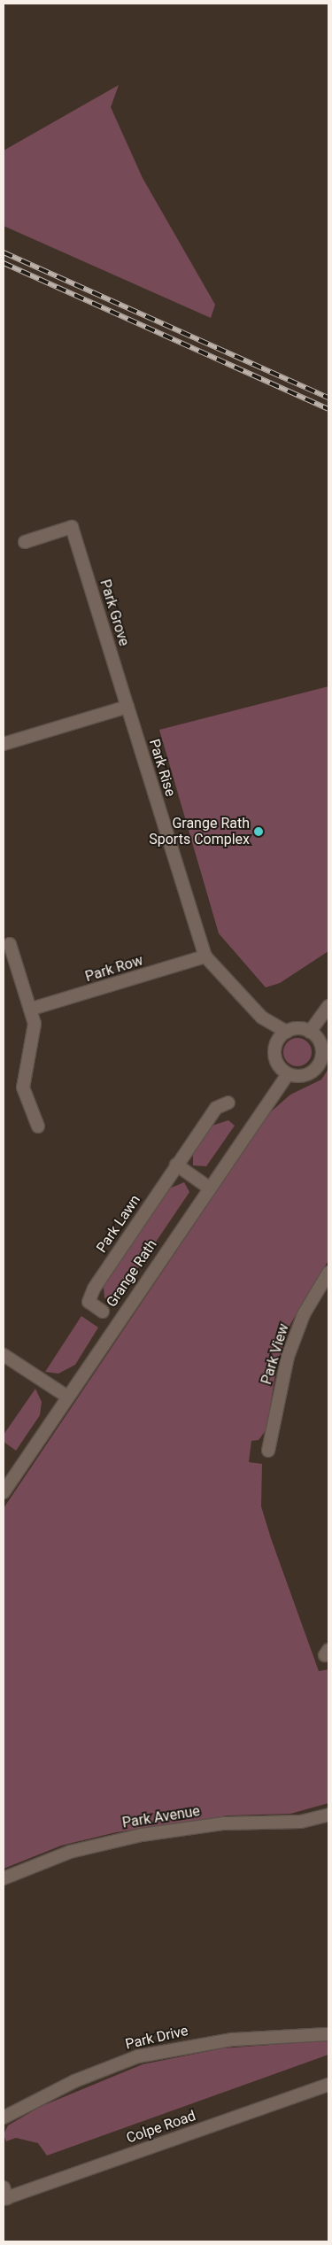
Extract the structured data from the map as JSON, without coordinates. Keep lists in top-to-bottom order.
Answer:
{
  "streets": {
    "street": [
      "Park Grove",
      "Park Rise",
      "Park Row",
      "Park Lawn",
      "Grange Rath",
      "Park View",
      "Park Avenue",
      "Park Drive",
      "Colpe Road"
    ]
  },
  "crossings": [
    ["Park Grove", "Park Rise"],
    ["Park Rise", "Park Row"],
    ["Park Rise", "Grange Rath"]
  ],
  "places": ["Grange Rath Sports Complex"]
}
